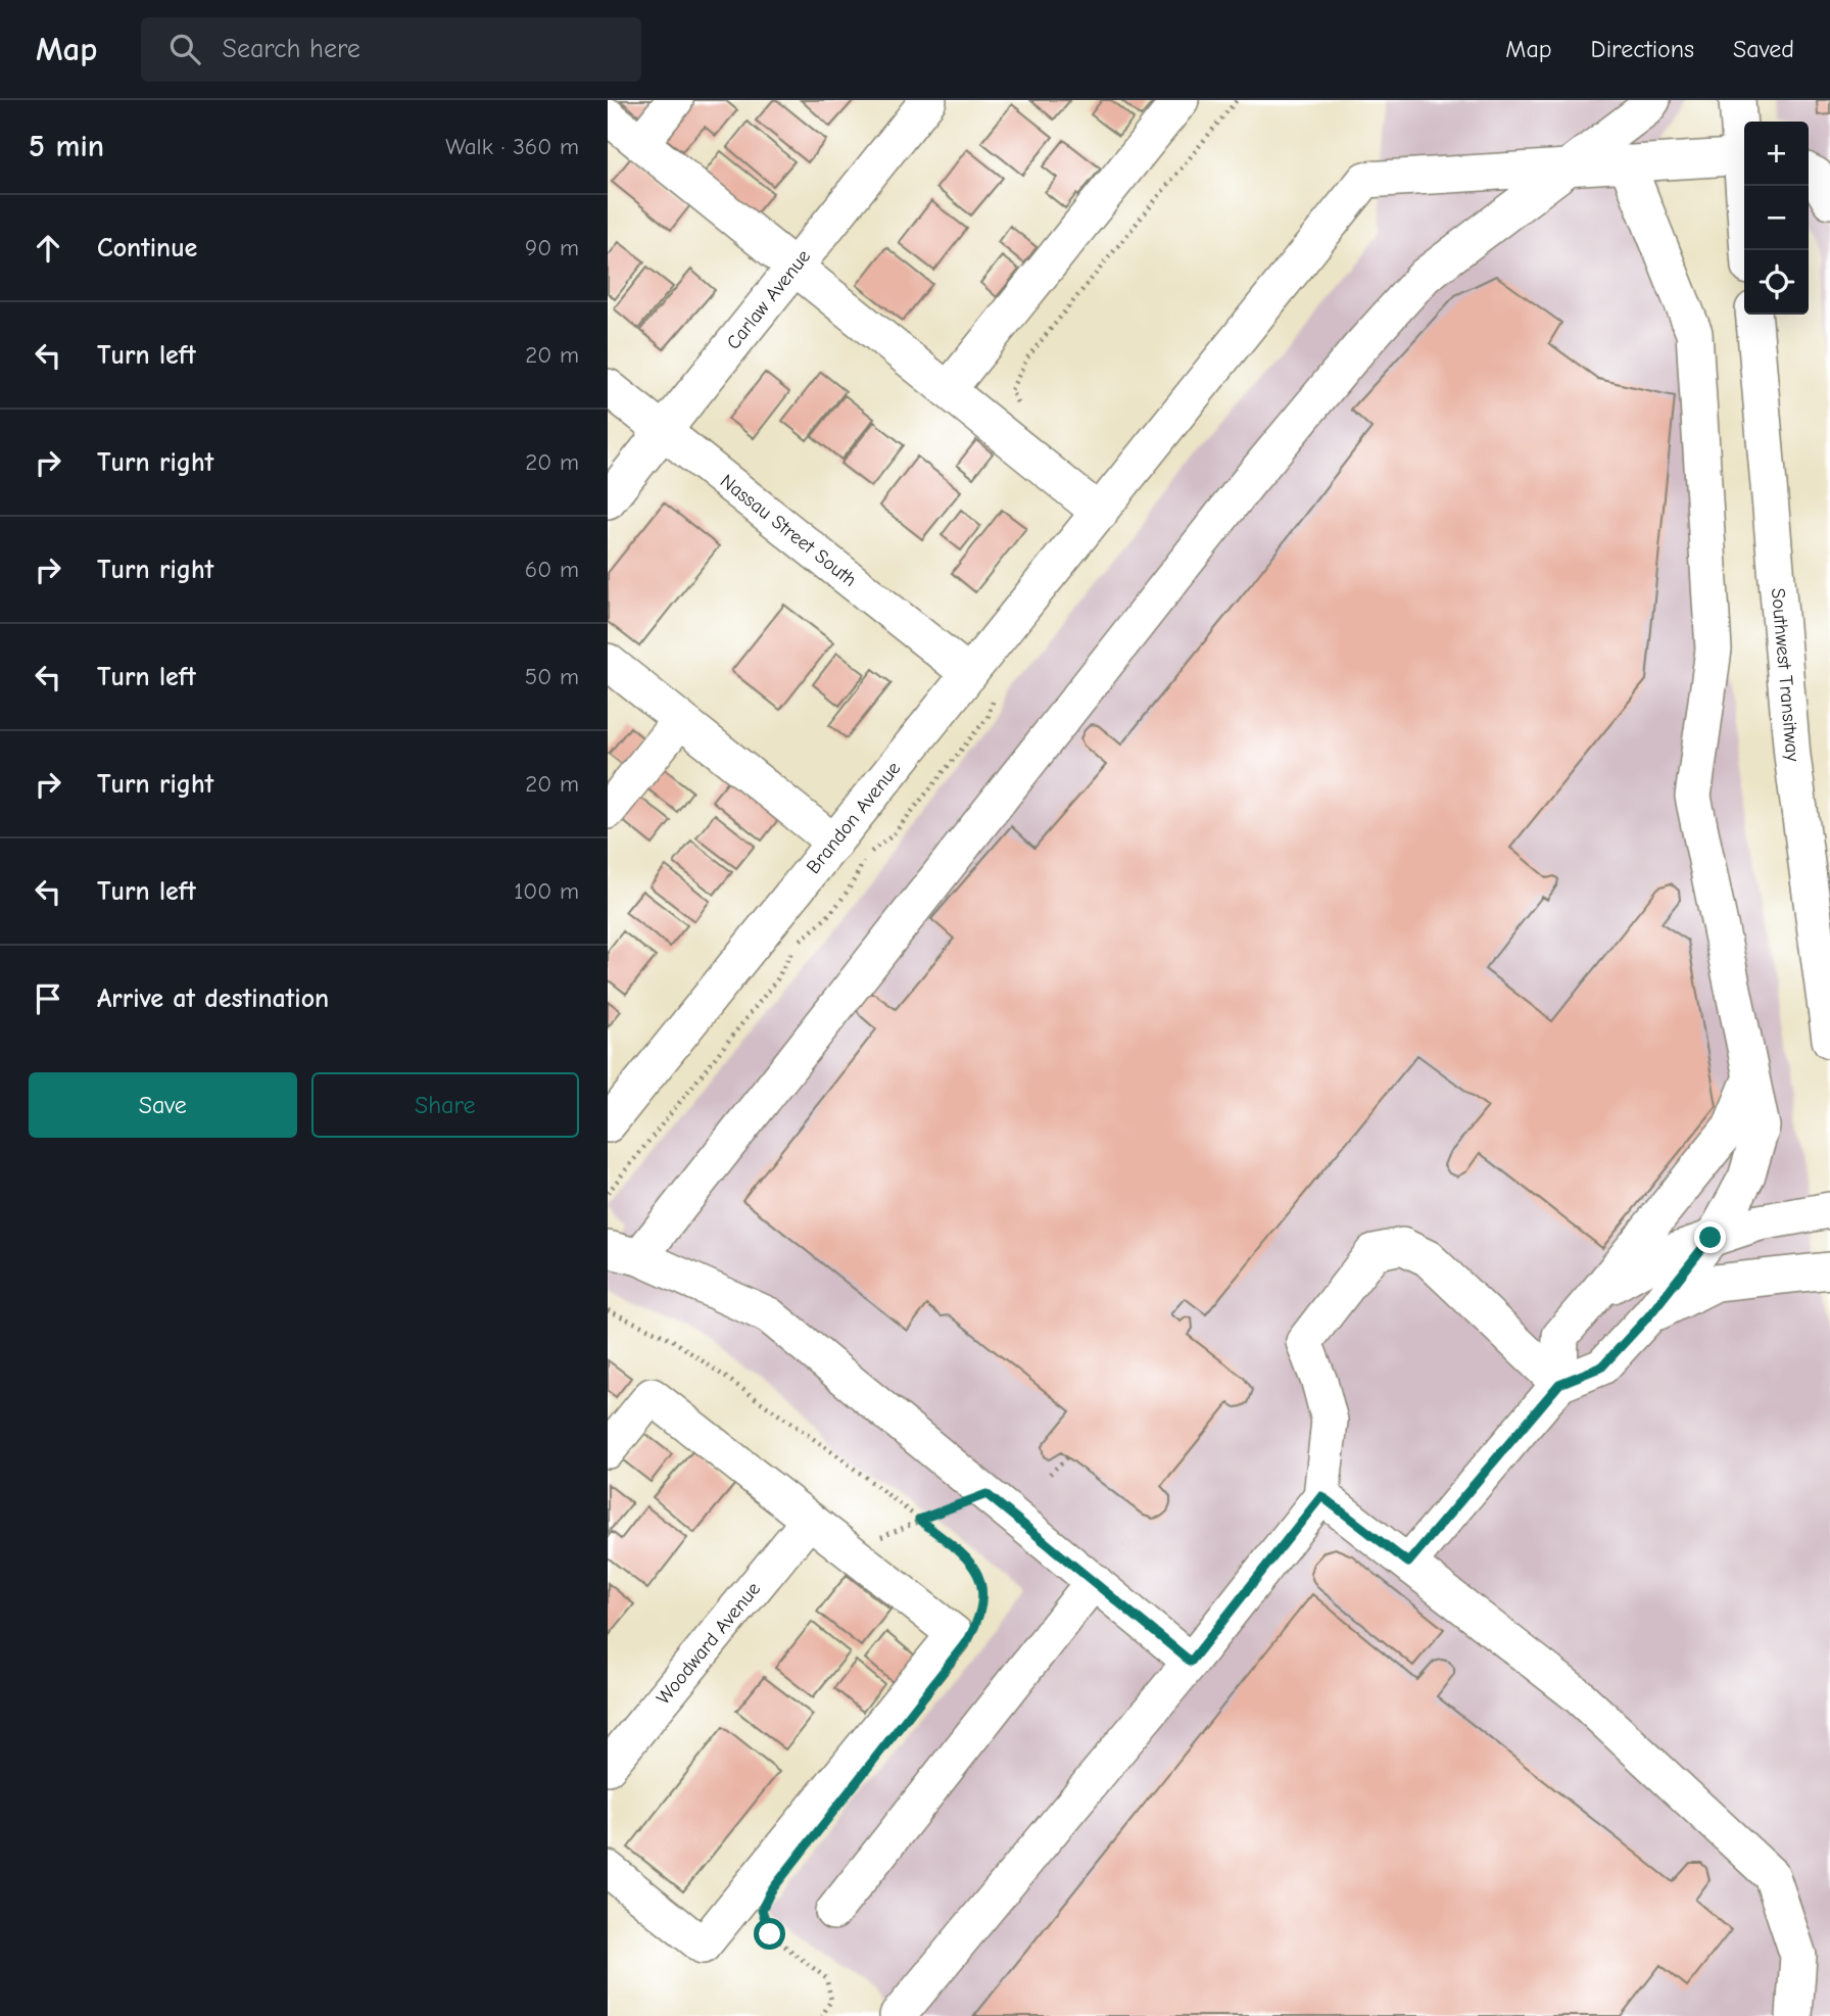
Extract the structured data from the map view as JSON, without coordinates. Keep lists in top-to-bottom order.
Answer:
{
  "streets": {
    "street": [
      "Carlaw Avenue",
      "Nassau Street South",
      "Southwest Transitway",
      "Brandon Avenue",
      "Woodward Avenue"
    ]
  },
  "crossings": [
    ["Carlaw Avenue", "Nassau Street South"],
    ["Nassau Street South", "Brandon Avenue"]
  ],
  "page": {
    "header": "Map",
    "search": "Search here",
    "nav": ["Map", "Directions", "Saved"],
    "heading": ["5 min", "Walk · 360 m"],
    "map_buttons": ["+", "−"],
    "list": [
      ["Continue", "90 m"],
      ["Turn left", "20 m"],
      ["Turn right", "20 m"],
      ["Turn right", "60 m"],
      ["Turn left", "50 m"],
      ["Turn right", "20 m"],
      ["Turn left", "100 m"],
      "Arrive at destination"
    ],
    "buttons": ["Save", "Share"]
  }
}
